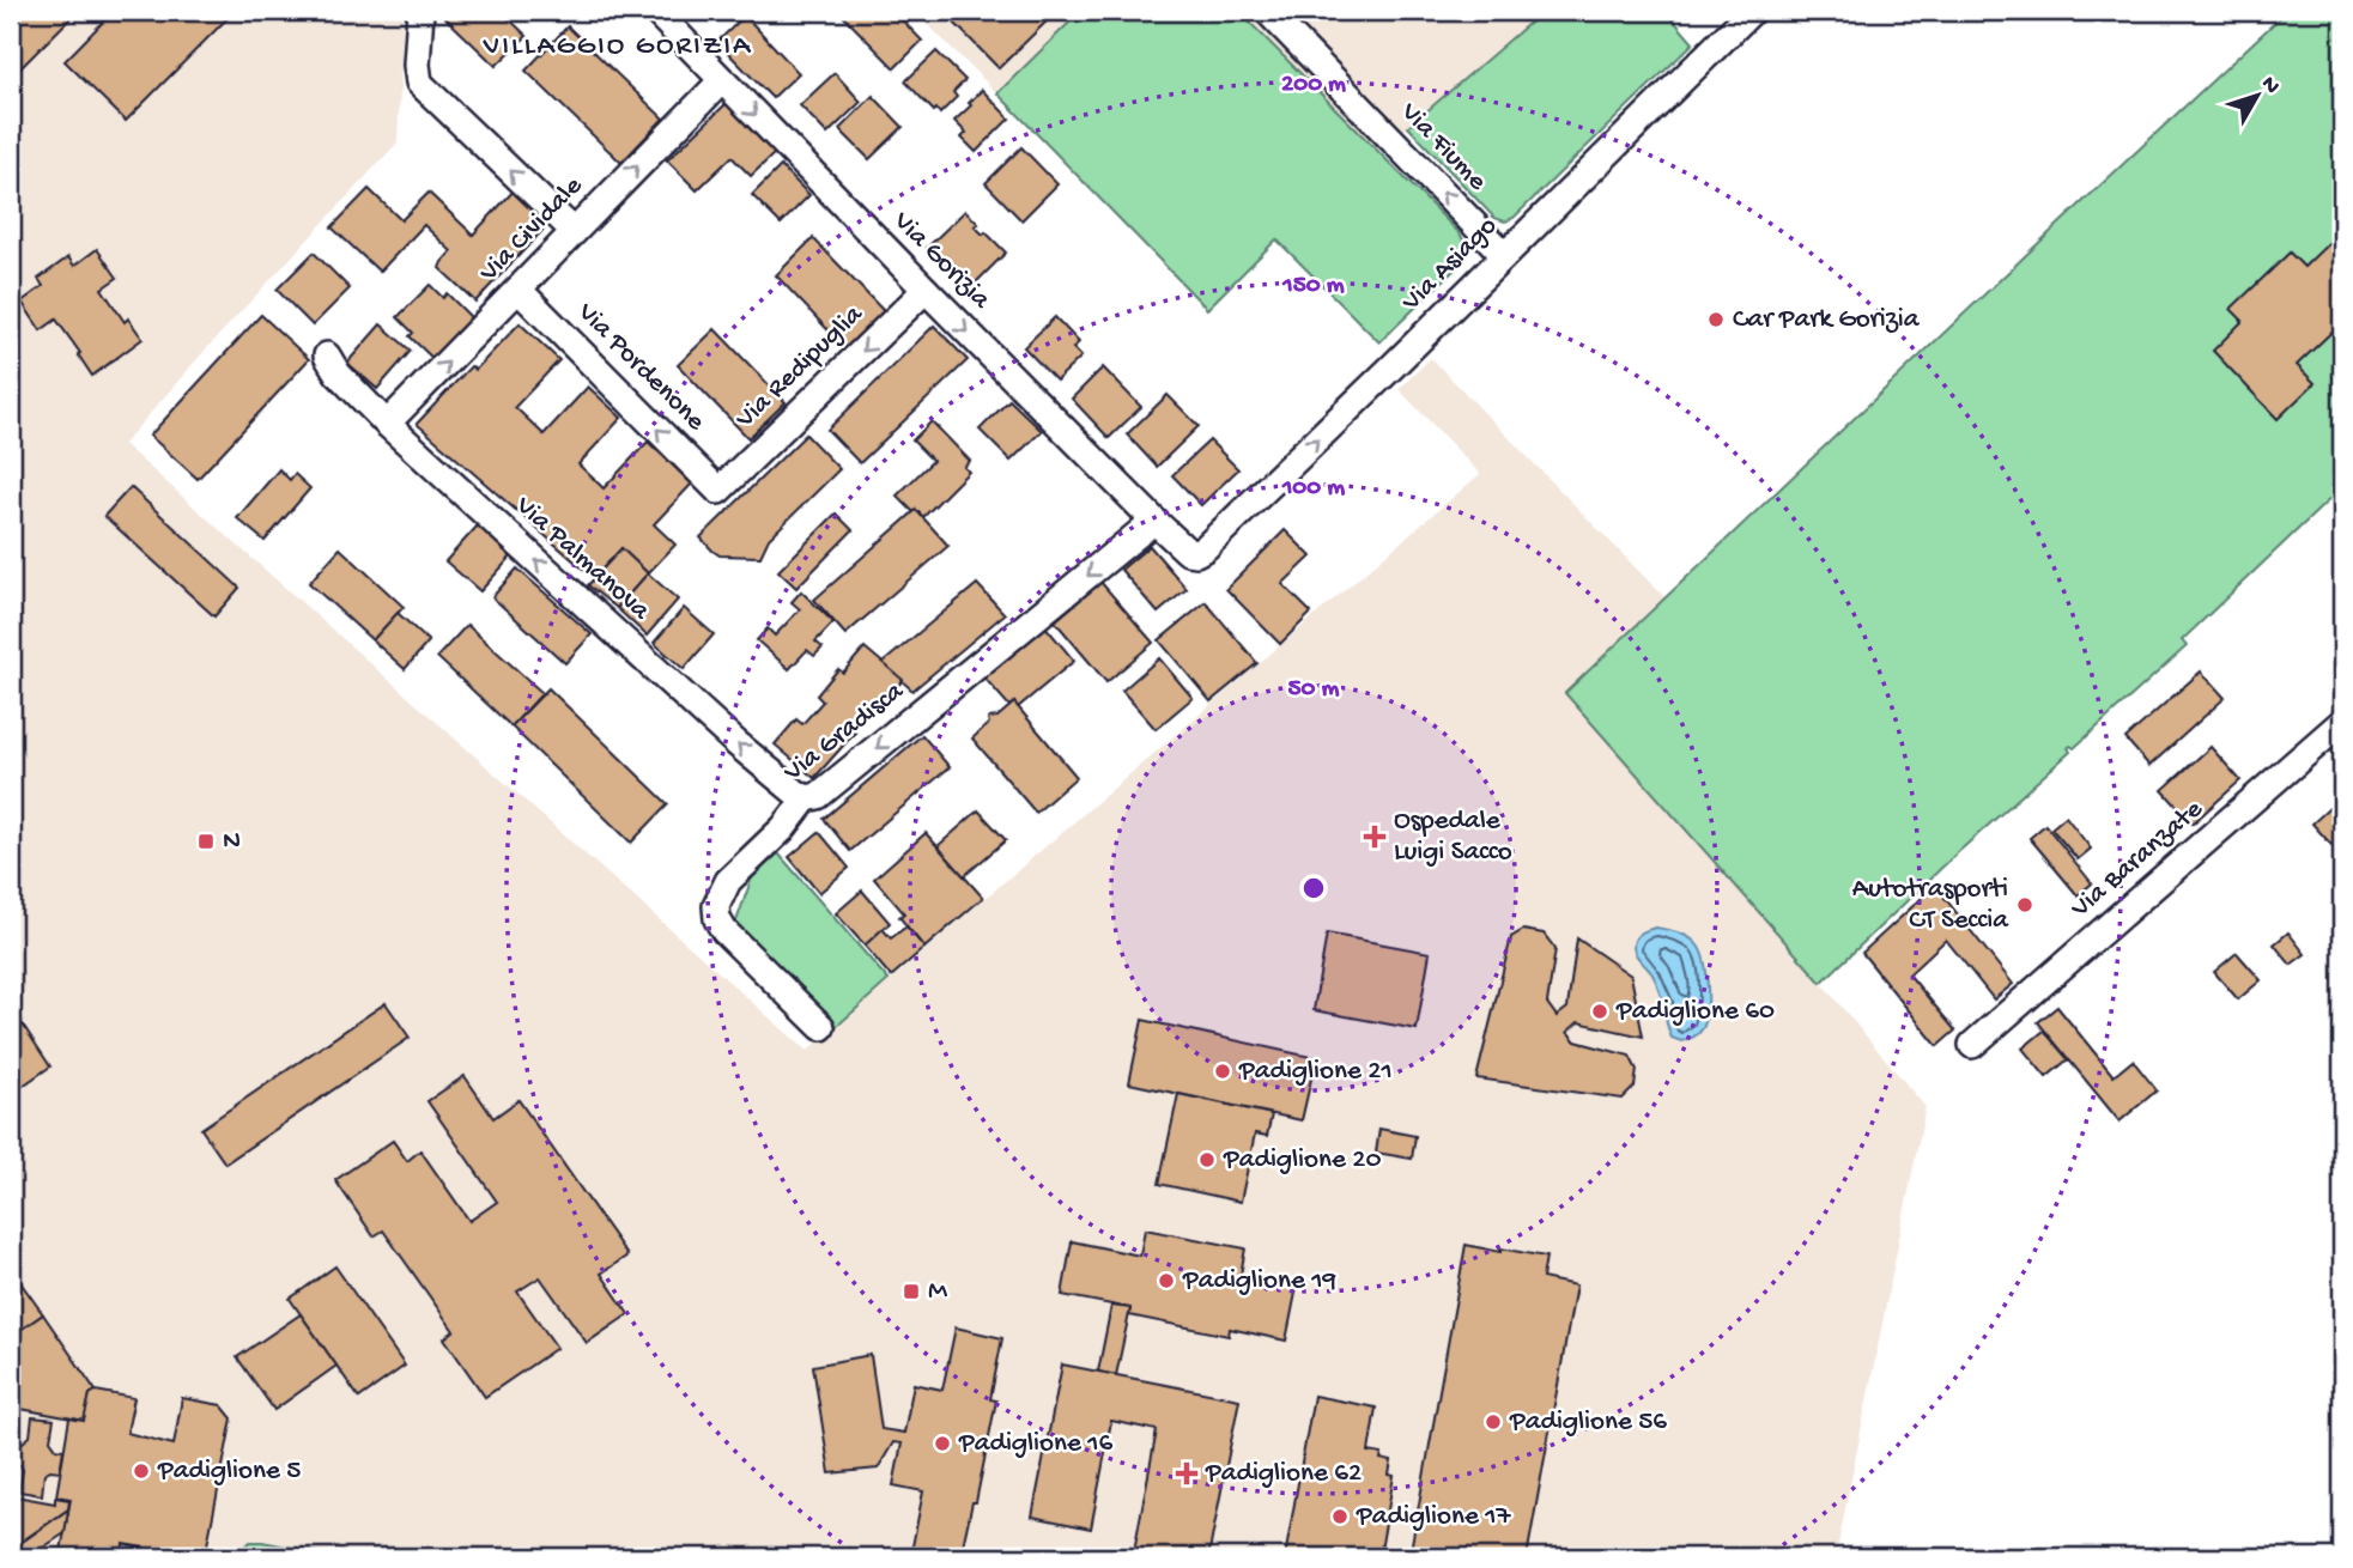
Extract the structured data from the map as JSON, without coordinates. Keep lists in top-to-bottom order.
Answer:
{
  "streets": {
    "street": [
      "Via Fiume",
      "Via Cividale",
      "Via Gorizia",
      "Via Asiago",
      "Via Pordenone",
      "Via Redipuglia",
      "Via Palmanova",
      "Via Gradisca",
      "Via Baranzate"
    ]
  },
  "crossings": [
    ["Via Fiume", "Via Asiago"],
    ["Via Cividale", "Via Gorizia"],
    ["Via Cividale", "Via Pordenone"],
    ["Via Cividale", "Via Palmanova"],
    ["Via Gorizia", "Via Asiago"],
    ["Via Gorizia", "Via Redipuglia"],
    ["Via Gorizia", "Via Gradisca"],
    ["Via Pordenone", "Via Redipuglia"],
    ["Via Palmanova", "Via Gradisca"]
  ],
  "one_way": [
    "Via Fiume",
    "Via Cividale",
    "Via Gorizia",
    "Via Asiago",
    "Via Pordenone",
    "Via Redipuglia",
    "Via Palmanova",
    "Via Gradisca"
  ],
  "districts": ["VILLAGGIO GORIZIA"],
  "places": {
    "other": [
      "Car Park Gorizia",
      "Autotrasporti CT Seccia",
      "Padiglione 60",
      "Padiglione 21",
      "Padiglione 20",
      "Padiglione 19",
      "Padiglione 56",
      "Padiglione 16",
      "Padiglione 5",
      "Padiglione 17"
    ],
    "health": ["Ospedale Luigi Sacco", "Padiglione 62"],
    "transit": ["N", "M"]
  },
  "north": "top right",
  "rings": [
    "200 m",
    "150 m",
    "100 m",
    "50 m"
  ]
}
